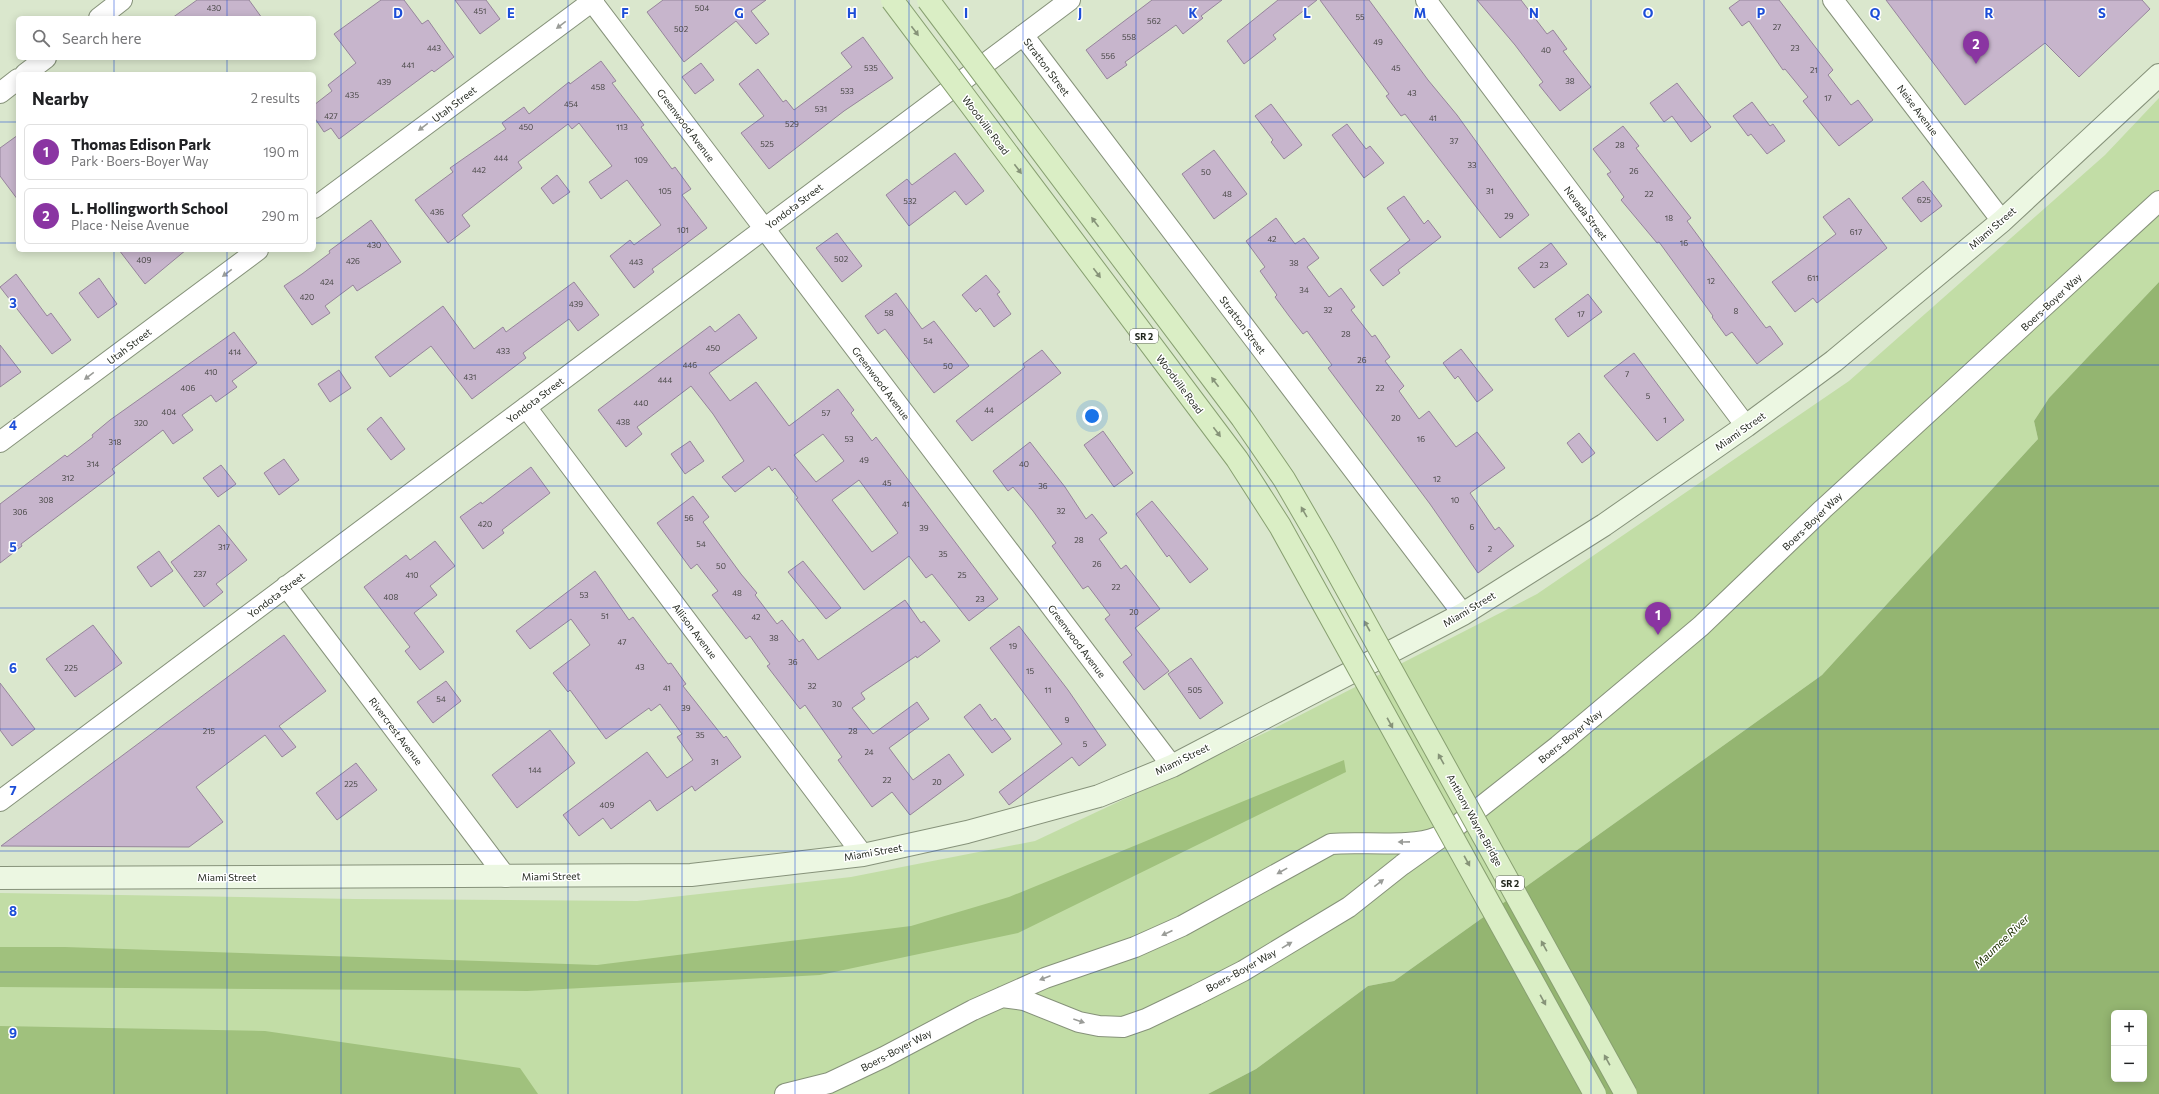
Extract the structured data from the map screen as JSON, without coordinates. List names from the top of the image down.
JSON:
{
  "streets": {
    "main road": ["Woodville Road", "SR 2", "Anthony Wayne Bridge"],
    "street": [
      "Stratton Street",
      "Utah Street",
      "Neise Avenue",
      "Greenwood Avenue",
      "Yondota Street",
      "Nevada Street",
      "Miami Street",
      "Boers-Boyer Way",
      "Allison Avenue",
      "Rivercrest Avenue"
    ]
  },
  "crossings": [
    ["Stratton Street", "Yondota Street"],
    ["Stratton Street", "Miami Street"],
    ["Utah Street", "Greenwood Avenue"],
    ["Neise Avenue", "Miami Street"],
    ["Greenwood Avenue", "Yondota Street"],
    ["Greenwood Avenue", "Miami Street"],
    ["Yondota Street", "Allison Avenue"],
    ["Yondota Street", "Rivercrest Avenue"],
    ["Nevada Street", "Miami Street"],
    ["Miami Street", "Allison Avenue"],
    ["Miami Street", "Rivercrest Avenue"]
  ],
  "one_way": ["Utah Street", "Woodville Road", "Anthony Wayne Bridge"],
  "water": ["Maumee River"],
  "house_numbers": [
    "430",
    "504",
    "451",
    "55",
    "562",
    "27",
    "502",
    "558",
    "49",
    "443",
    "23",
    "40",
    "556",
    "441",
    "535",
    "45",
    "21",
    "38",
    "439",
    "458",
    "533",
    "43",
    "435",
    "17",
    "454",
    "531",
    "427",
    "41",
    "529",
    "450",
    "113",
    "37",
    "525",
    "28",
    "444",
    "109",
    "33",
    "442",
    "26",
    "50",
    "105",
    "31",
    "48",
    "22",
    "625",
    "532",
    "436",
    "29",
    "18",
    "101",
    "617",
    "42",
    "16",
    "430",
    "502",
    "409",
    "426",
    "443",
    "38",
    "23",
    "611",
    "12",
    "424",
    "34",
    "420",
    "439",
    "32",
    "8",
    "58",
    "17",
    "28",
    "54",
    "450",
    "433",
    "414",
    "26",
    "446",
    "50",
    "410",
    "7",
    "431",
    "444",
    "406",
    "22",
    "5",
    "440",
    "44",
    "404",
    "57",
    "20",
    "1",
    "438",
    "320",
    "53",
    "16",
    "318",
    "49",
    "314",
    "40",
    "312",
    "12",
    "45",
    "36",
    "308",
    "10",
    "41",
    "32",
    "306",
    "56",
    "420",
    "6",
    "39",
    "28",
    "54",
    "317",
    "2",
    "35",
    "26",
    "50",
    "237",
    "410",
    "25",
    "22",
    "48",
    "53",
    "408",
    "23",
    "20",
    "51",
    "42",
    "38",
    "47",
    "19",
    "36",
    "43",
    "225",
    "15",
    "32",
    "41",
    "11",
    "505",
    "54",
    "30",
    "39",
    "9",
    "215",
    "28",
    "35",
    "5",
    "24",
    "31",
    "144",
    "22",
    "20",
    "225",
    "409"
  ],
  "page": {
    "search": "Search here",
    "pins": ["2", "1"],
    "heading": ["Nearby", "2 results"],
    "list": [
      {
        "mark": "1",
        "name": "Thomas Edison Park",
        "note": "Park · Boers-Boyer Way",
        "value": "190 m"
      },
      {
        "mark": "2",
        "name": "L. Hollingworth School",
        "note": "Place · Neise Avenue",
        "value": "290 m"
      }
    ],
    "map_buttons": ["+", "−"]
  },
  "grid": {
    "columns": [
      "D",
      "E",
      "F",
      "G",
      "H",
      "I",
      "J",
      "K",
      "L",
      "M",
      "N",
      "O",
      "P",
      "Q",
      "R",
      "S"
    ],
    "rows": [
      "3",
      "4",
      "5",
      "6",
      "7",
      "8",
      "9"
    ]
  }
}
